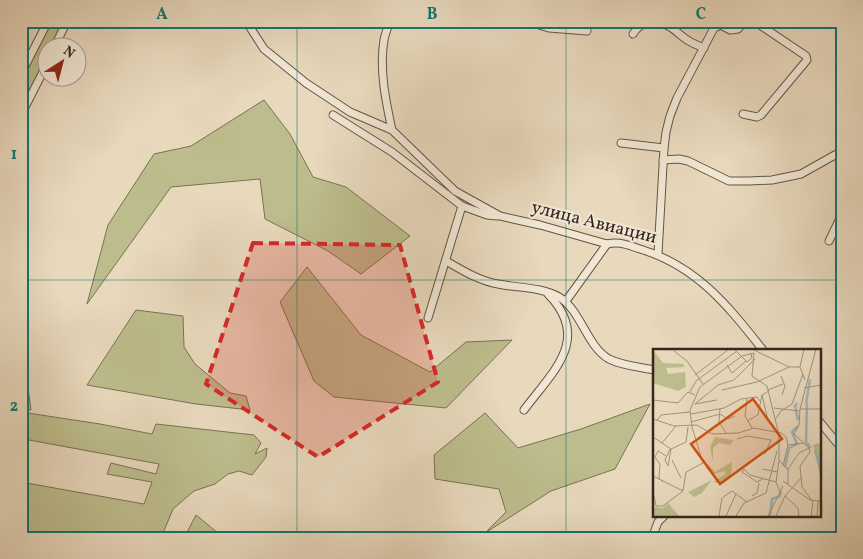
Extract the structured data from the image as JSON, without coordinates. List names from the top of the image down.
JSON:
{
  "streets": {
    "street": ["улица Авиации"]
  },
  "north": "top right",
  "grid": {
    "columns": ["A", "B", "C"],
    "rows": ["1", "2"]
  }
}
